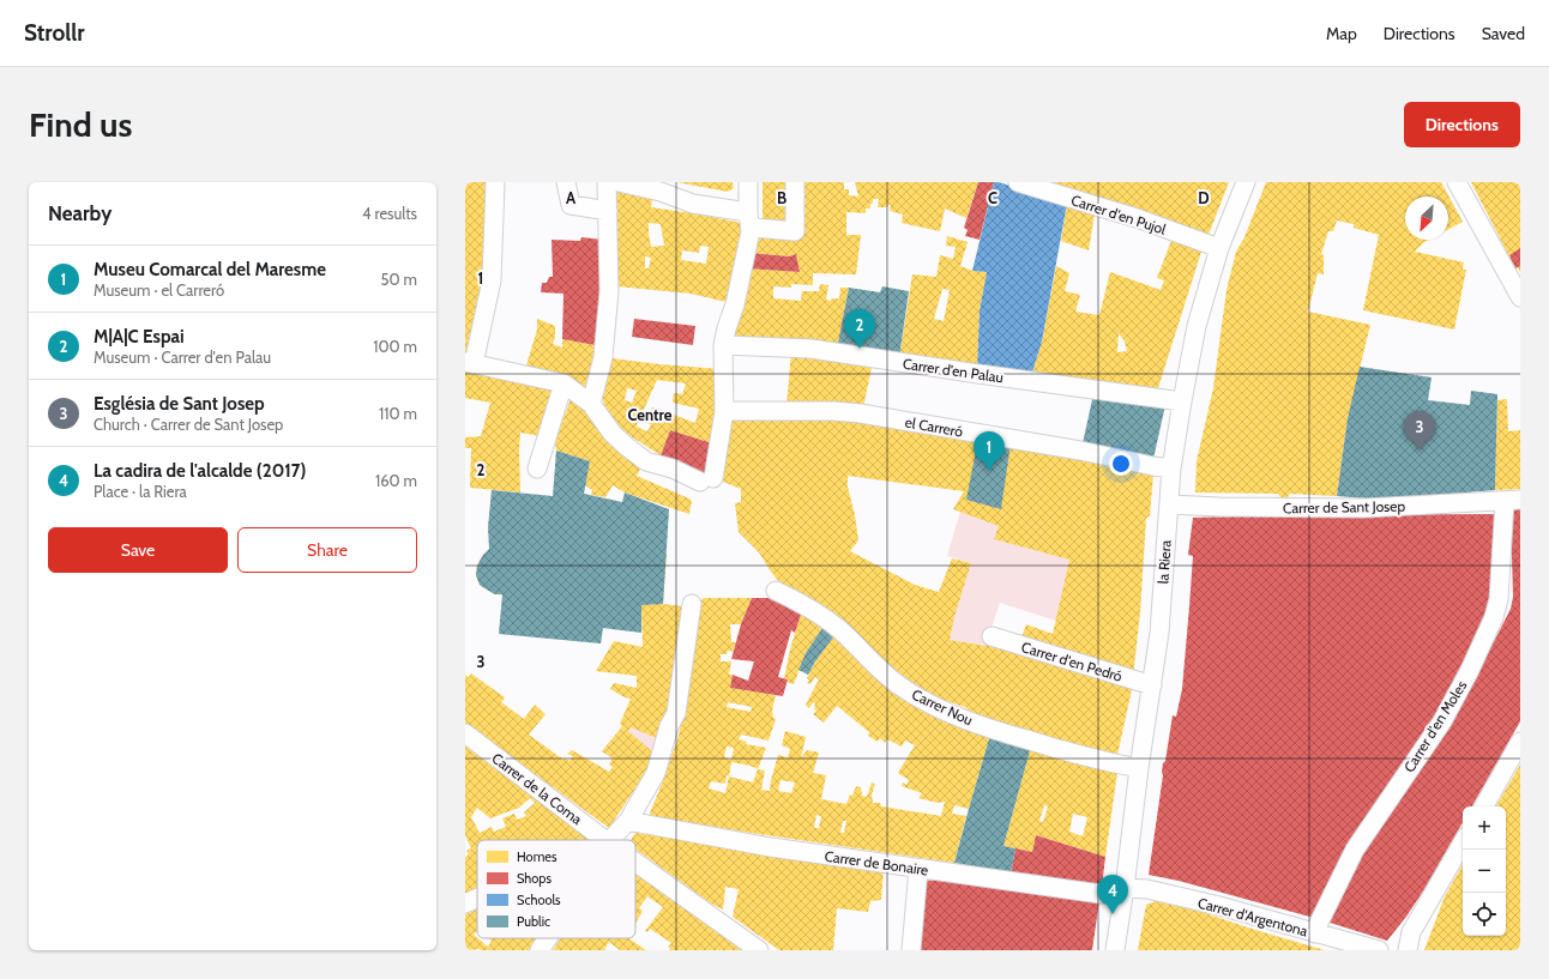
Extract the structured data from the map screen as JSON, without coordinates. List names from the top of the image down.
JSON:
{
  "streets": {
    "street": [
      "Carrer d'en Pujol",
      "Carrer d'en Palau",
      "el Carreró",
      "Carrer de Sant Josep",
      "la Riera",
      "Carrer d'en Pedró",
      "Carrer Nou",
      "Carrer d'en Moles",
      "Carrer de la Coma",
      "Carrer de Bonaire",
      "Carrer d'Argentona"
    ]
  },
  "crossings": [
    ["Carrer d'en Pujol", "la Riera"],
    ["Carrer d'en Palau", "la Riera"],
    ["el Carreró", "la Riera"],
    ["Carrer de Sant Josep", "la Riera"],
    ["Carrer de Sant Josep", "Carrer d'en Moles"],
    ["la Riera", "Carrer d'en Pedró"],
    ["la Riera", "Carrer Nou"],
    ["la Riera", "Carrer de Bonaire"],
    ["la Riera", "Carrer d'Argentona"],
    ["Carrer d'en Moles", "Carrer d'Argentona"],
    ["Carrer de Bonaire", "Carrer d'Argentona"]
  ],
  "districts": ["Centre"],
  "legend": [
    "Homes",
    "Shops",
    "Schools",
    "Public"
  ],
  "north": "bottom left",
  "page": {
    "header": "Strollr",
    "nav": ["Map", "Directions", "Saved"],
    "buttons": [
      "Directions",
      ["Save", "Share"]
    ],
    "title": "Find us",
    "heading": ["Nearby", "4 results"],
    "list": [
      {
        "mark": "1",
        "name": "Museu Comarcal del Maresme",
        "note": "Museum · el Carreró",
        "value": "50 m"
      },
      {
        "mark": "2",
        "name": "M|A|C Espai",
        "note": "Museum · Carrer d'en Palau",
        "value": "100 m"
      },
      {
        "mark": "3",
        "name": "Església de Sant Josep",
        "note": "Church · Carrer de Sant Josep",
        "value": "110 m"
      },
      {
        "mark": "4",
        "name": "La cadira de l'alcalde (2017)",
        "note": "Place · la Riera",
        "value": "160 m"
      }
    ],
    "pins": [
      "2",
      "3",
      "1",
      "4"
    ],
    "map_buttons": ["+", "−"]
  },
  "grid": {
    "columns": [
      "A",
      "B",
      "C",
      "D"
    ],
    "rows": ["1", "2", "3"]
  }
}
